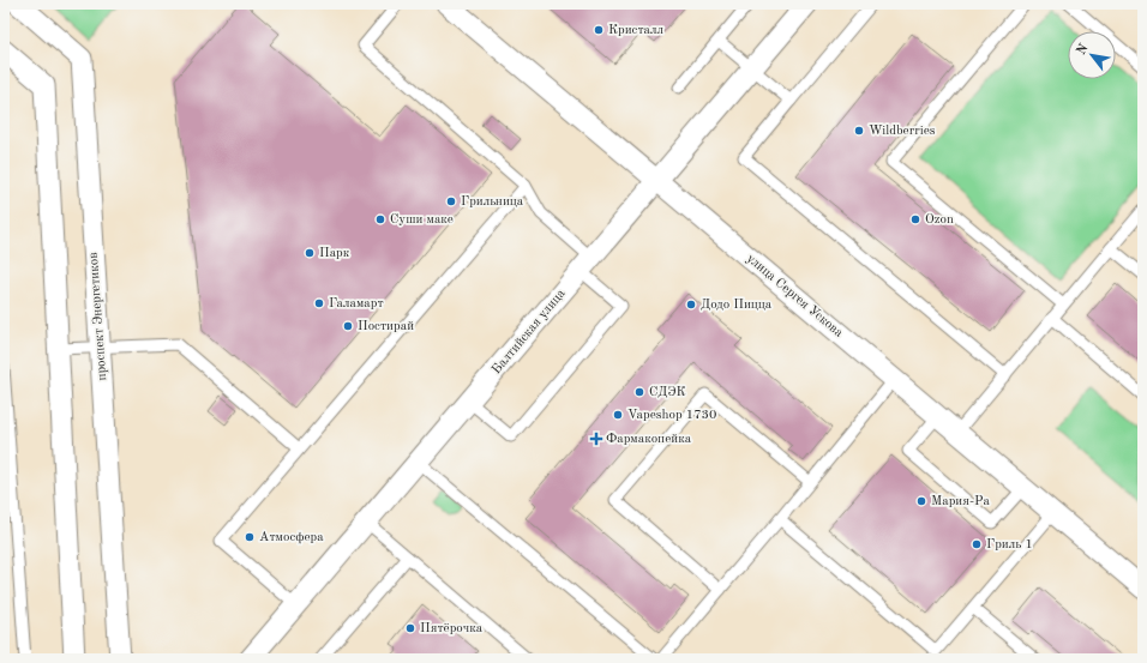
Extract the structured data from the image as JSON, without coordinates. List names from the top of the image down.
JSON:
{
  "streets": {
    "street": ["улица Сергея Ускова", "проспект Энергетиков", "Балтийская улица"]
  },
  "crossings": [
    ["улица Сергея Ускова", "Балтийская улица"]
  ],
  "places": {
    "other": [
      "Кристалл",
      "Wildberries",
      "Грильница",
      "Суши маке",
      "Ozon",
      "Парк",
      "Галамарт",
      "Додо Пицца",
      "Постирай",
      "СДЭК",
      "Vapeshop 1730",
      "Мария-Ра",
      "Атмосфера",
      "Гриль 1",
      "Пятёрочка"
    ],
    "health": ["Фармакопейка"]
  },
  "north": "top left"
}
